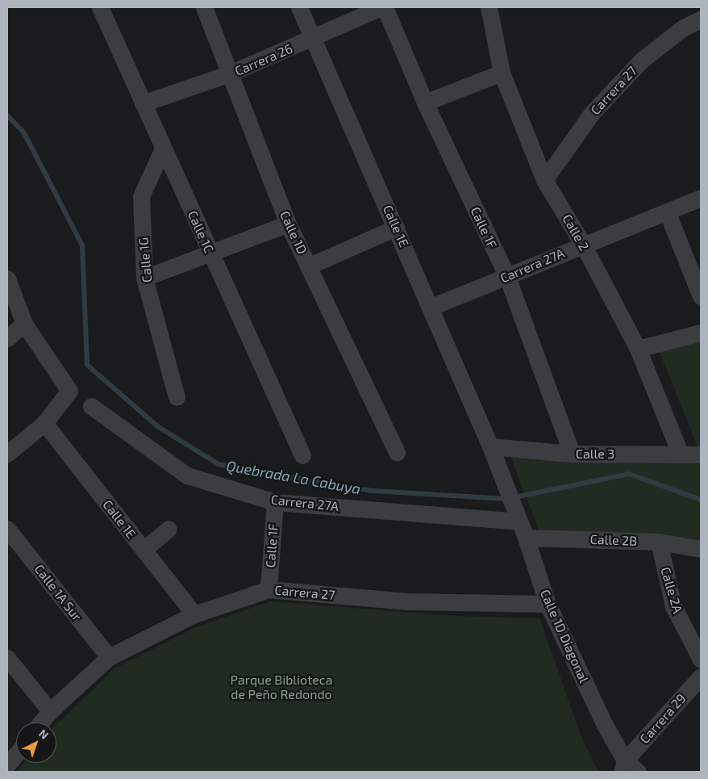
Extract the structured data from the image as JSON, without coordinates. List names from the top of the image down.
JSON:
{
  "streets": {
    "street": [
      "Carrera 26",
      "Carrera 27",
      "Calle 1E",
      "Calle 1F",
      "Calle 1C",
      "Calle 1D",
      "Calle 2",
      "Calle 1G",
      "Carrera 27A",
      "Calle 3",
      "Calle 2B",
      "Calle 2A",
      "Calle 1A Sur",
      "Calle 1D Diagonal",
      "Carrera 29"
    ]
  },
  "crossings": [
    ["Carrera 26", "Calle 1E"],
    ["Carrera 26", "Calle 1C"],
    ["Carrera 26", "Calle 1D"],
    ["Carrera 27", "Calle 1E"],
    ["Carrera 27", "Calle 1F"],
    ["Carrera 27", "Calle 2"],
    ["Carrera 27", "Calle 1A Sur"],
    ["Carrera 27", "Calle 1D Diagonal"],
    ["Calle 1E", "Carrera 27A"],
    ["Calle 1E", "Calle 3"],
    ["Calle 1E", "Calle 1D Diagonal"],
    ["Calle 1F", "Carrera 27A"],
    ["Calle 1F", "Calle 3"],
    ["Calle 1C", "Calle 1G"],
    ["Calle 2", "Carrera 27A"],
    ["Calle 2", "Calle 3"],
    ["Carrera 27A", "Calle 1D Diagonal"],
    ["Calle 3", "Calle 1D Diagonal"],
    ["Calle 2B", "Calle 2A"],
    ["Calle 2B", "Calle 1D Diagonal"],
    ["Calle 1D Diagonal", "Carrera 29"]
  ],
  "water": ["Quebrada La Cabuya"],
  "parks": ["Parque Biblioteca de Peño Redondo"],
  "north": "top right"
}
